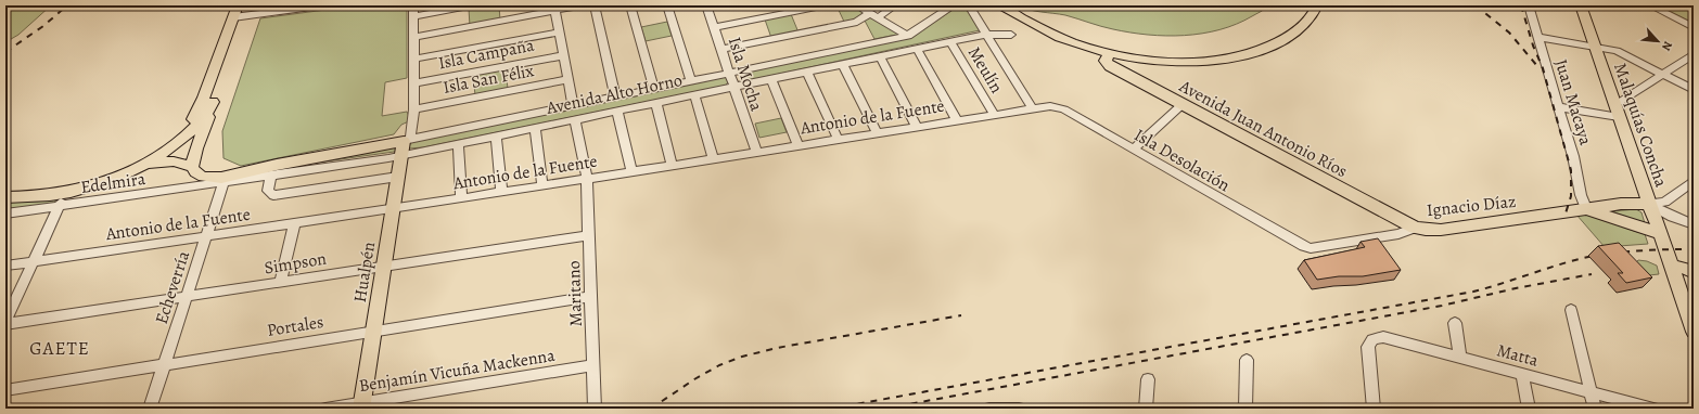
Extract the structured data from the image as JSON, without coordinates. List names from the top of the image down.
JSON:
{
  "streets": {
    "main road": [
      "Avenida Alto Horno",
      "Malaquías Concha",
      "Avenida Juan Antonio Ríos",
      "Ignacio Díaz",
      "Hualpén"
    ],
    "street": [
      "Isla Campaña",
      "Meulín",
      "Isla Mocha",
      "Isla San Félix",
      "Juan Macaya",
      "Antonio de la Fuente",
      "Isla Desolación",
      "Edelmira",
      "Simpson",
      "Echeverría",
      "Maritano",
      "Portales",
      "Matta",
      "Benjamín Vicuña Mackenna"
    ]
  },
  "crossings": [
    ["Meulín", "Avenida Alto Horno"],
    ["Meulín", "Antonio de la Fuente"],
    ["Isla Mocha", "Avenida Alto Horno"],
    ["Isla Mocha", "Antonio de la Fuente"],
    ["Avenida Alto Horno", "Edelmira"],
    ["Avenida Alto Horno", "Hualpén"],
    ["Avenida Alto Horno", "Echeverría"],
    ["Avenida Alto Horno", "Maritano"],
    ["Juan Macaya", "Ignacio Díaz"],
    ["Antonio de la Fuente", "Isla Desolación"],
    ["Antonio de la Fuente", "Hualpén"],
    ["Antonio de la Fuente", "Echeverría"],
    ["Antonio de la Fuente", "Maritano"],
    ["Malaquías Concha", "Ignacio Díaz"],
    ["Avenida Juan Antonio Ríos", "Ignacio Díaz"],
    ["Isla Desolación", "Ignacio Díaz"],
    ["Edelmira", "Echeverría"],
    ["Simpson", "Hualpén"],
    ["Simpson", "Echeverría"],
    ["Simpson", "Maritano"],
    ["Hualpén", "Portales"],
    ["Hualpén", "Benjamín Vicuña Mackenna"],
    ["Echeverría", "Portales"],
    ["Maritano", "Portales"],
    ["Maritano", "Benjamín Vicuña Mackenna"]
  ],
  "districts": ["GAETE"],
  "north": "bottom right"
}
